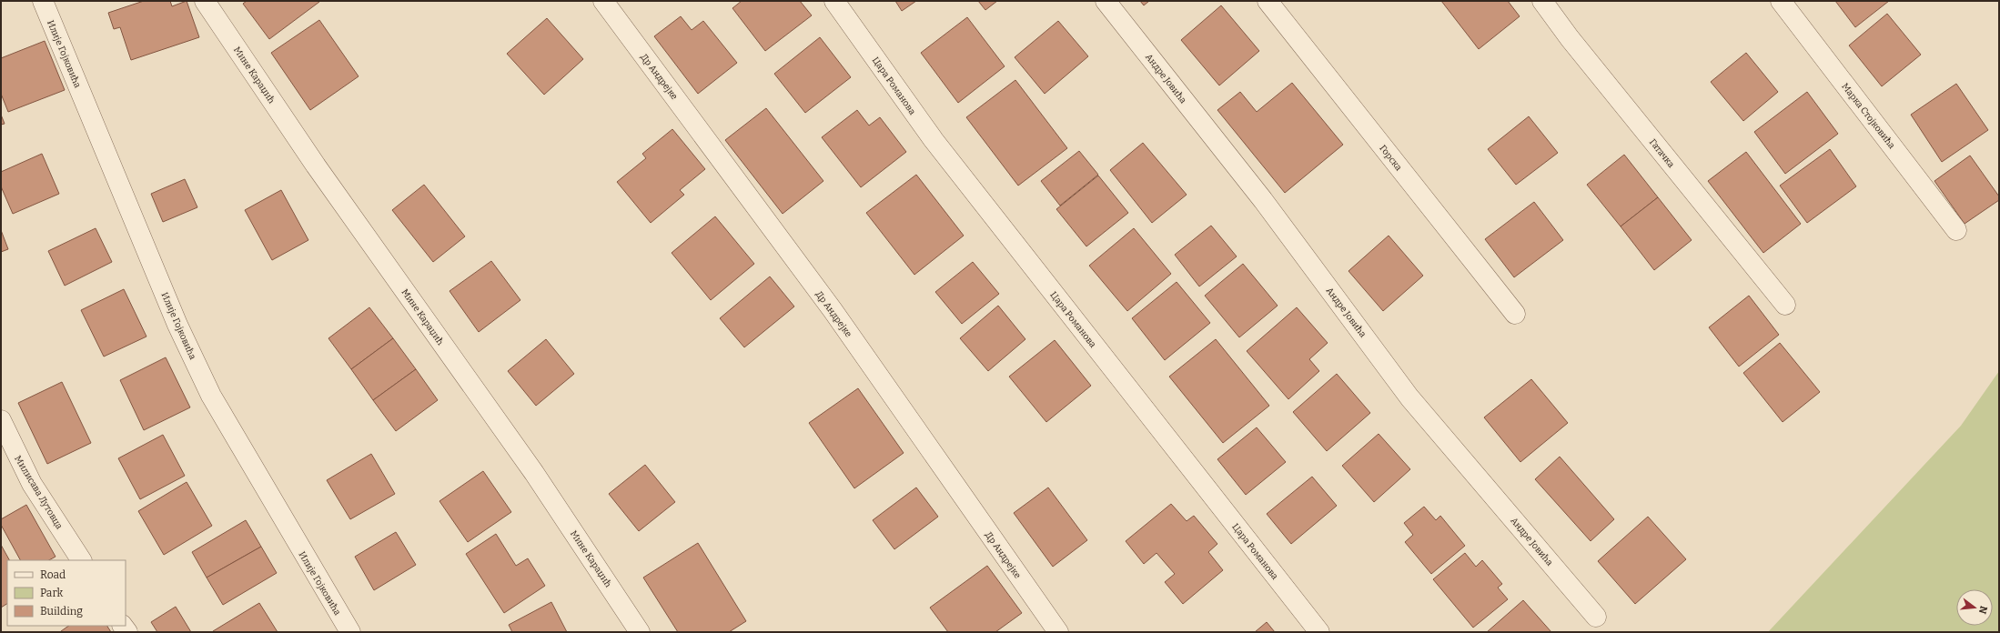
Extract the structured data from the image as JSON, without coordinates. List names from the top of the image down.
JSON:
{
  "streets": {
    "street": [
      "Илије Гојковића",
      "Мине Караџић",
      "Др Андрејке",
      "Андре Јовића",
      "Цара Романова",
      "Марка Стојковића",
      "Гатачка",
      "Горска",
      "Милисава Лутовца"
    ]
  },
  "legend": ["Road", "Park", "Building"],
  "north": "right"
}
